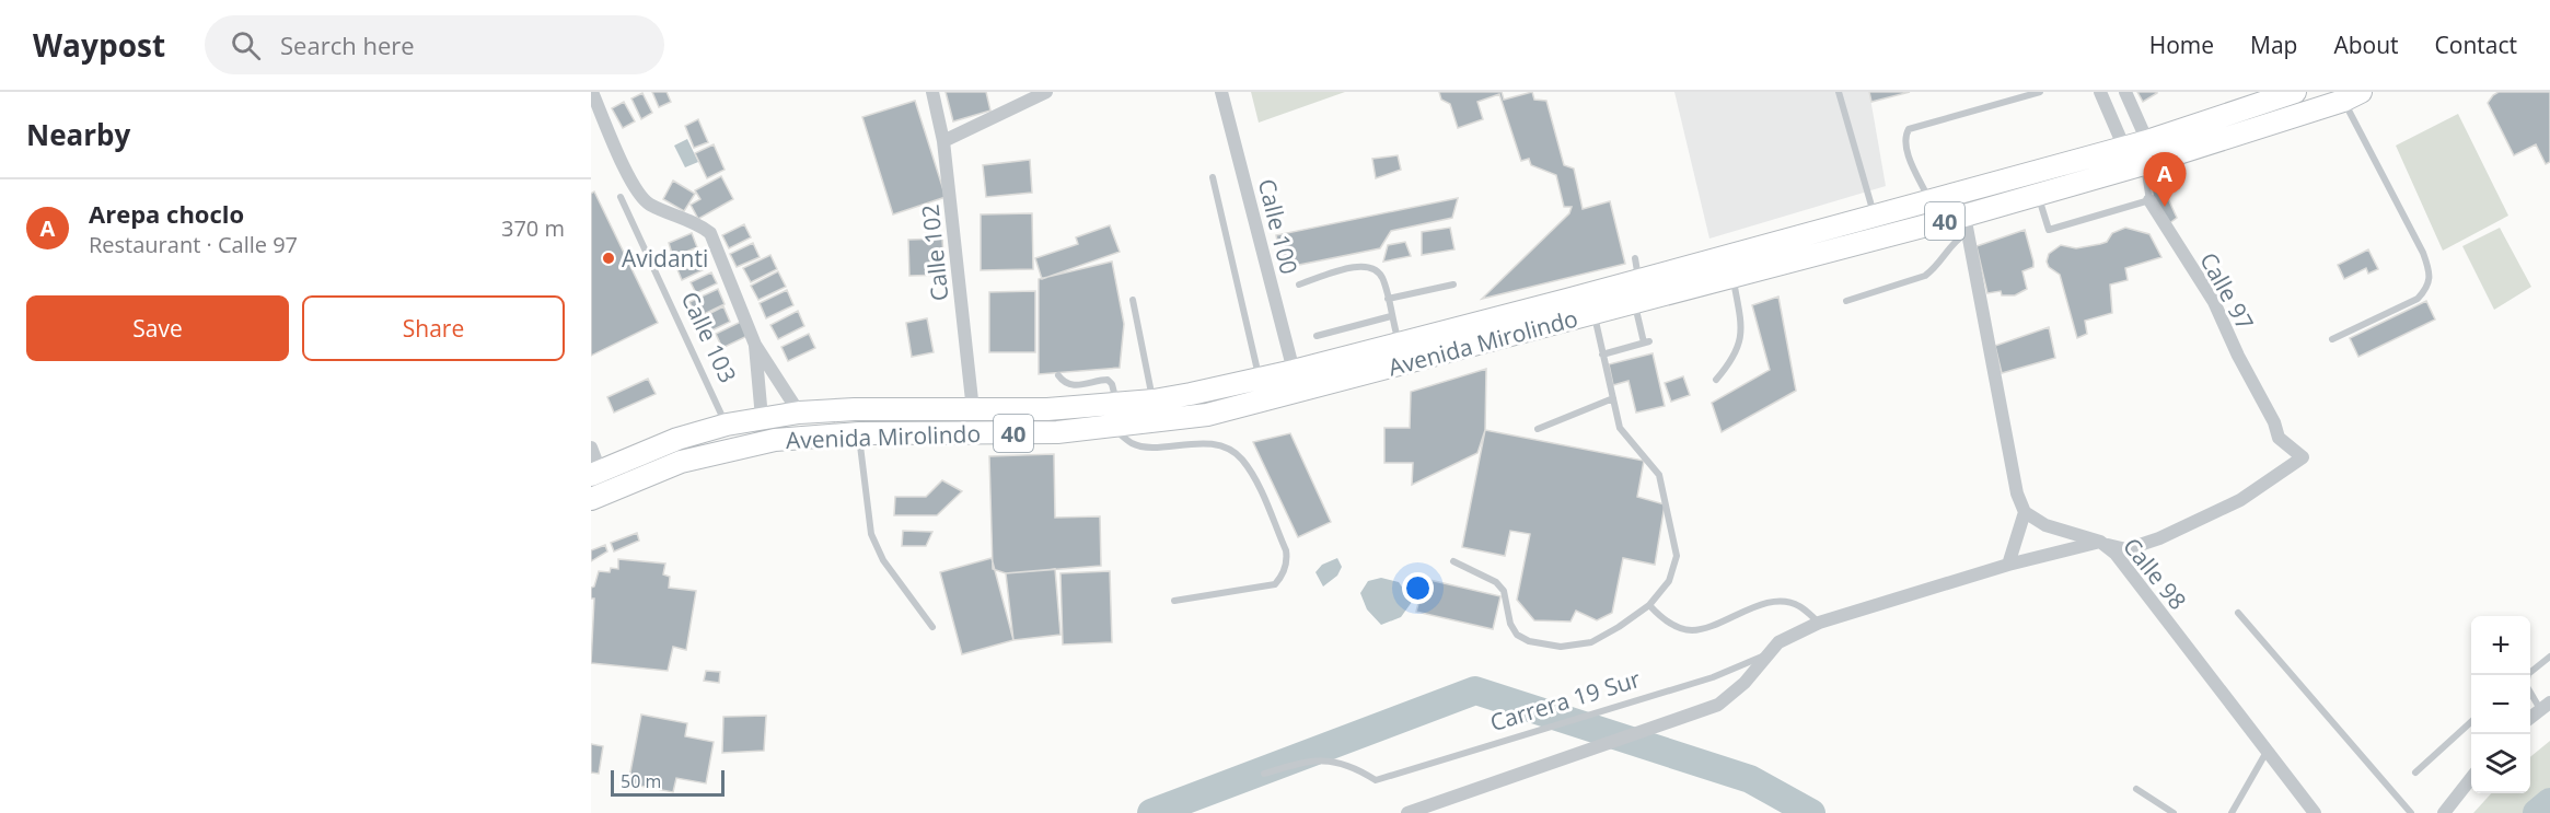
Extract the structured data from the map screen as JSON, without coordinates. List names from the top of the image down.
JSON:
{
  "streets": {
    "main road": ["40", "Avenida Mirolindo"],
    "street": [
      "Calle 100",
      "Calle 102",
      "Calle 97",
      "Calle 103",
      "Calle 98",
      "Carrera 19 Sur"
    ]
  },
  "crossings": [
    ["Calle 100", "Avenida Mirolindo"],
    ["Calle 102", "Avenida Mirolindo"],
    ["Calle 97", "Avenida Mirolindo"],
    ["Calle 97", "Calle 98"],
    ["Calle 97", "Carrera 19 Sur"],
    ["Calle 103", "Avenida Mirolindo"],
    ["Calle 98", "Carrera 19 Sur"]
  ],
  "places": ["Avidanti"],
  "scale_bar": "50 m",
  "page": {
    "header": "Waypost",
    "search": "Search here",
    "nav": [
      "Home",
      "Map",
      "About",
      "Contact"
    ],
    "heading": "Nearby",
    "pins": "A",
    "list": [
      {
        "mark": "A",
        "name": "Arepa choclo",
        "note": "Restaurant · Calle 97",
        "value": "370 m"
      }
    ],
    "buttons": ["Save", "Share"],
    "map_buttons": ["+", "−"],
    "scale": "50 m"
  }
}
